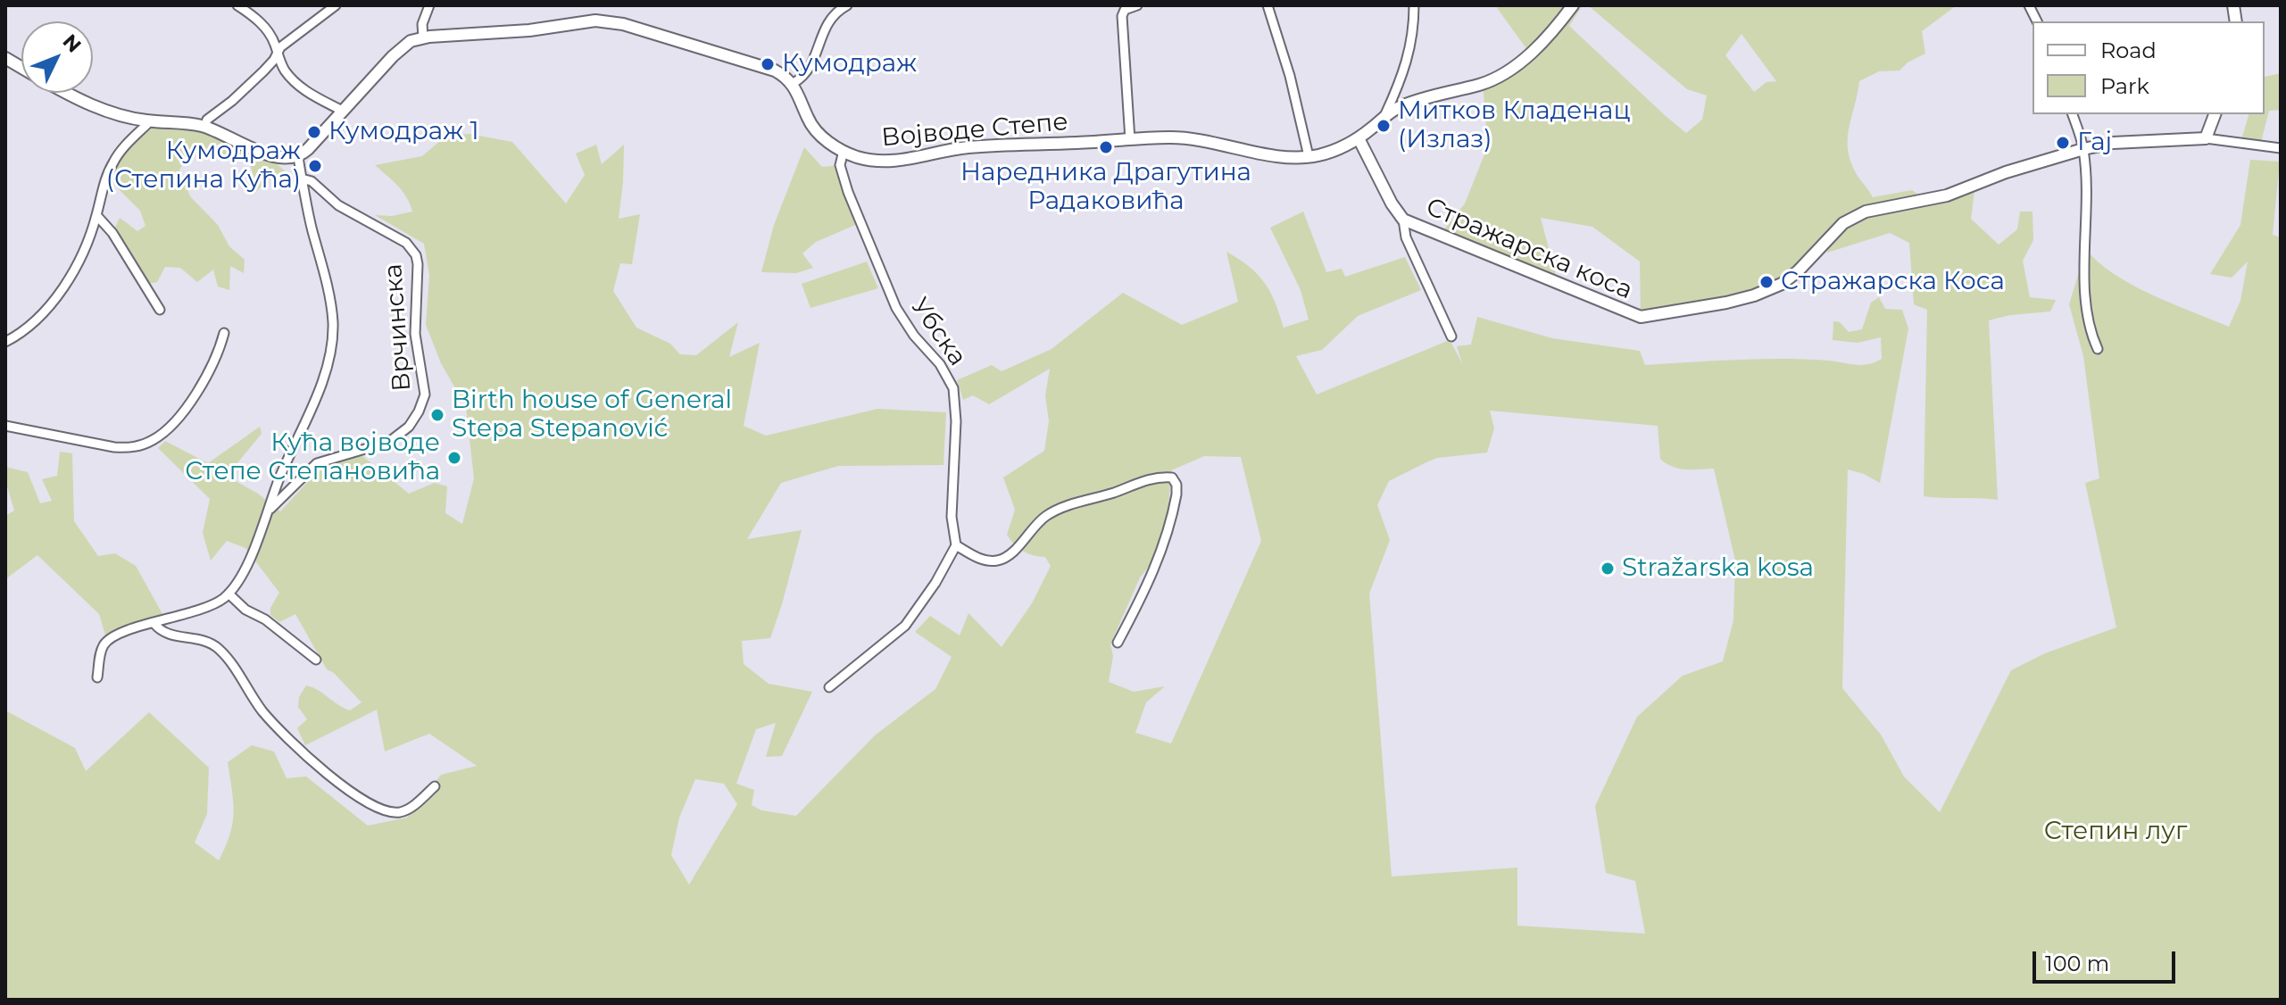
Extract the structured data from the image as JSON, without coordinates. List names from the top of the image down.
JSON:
{
  "streets": {
    "street": [
      "Војводе Степе",
      "Стражарска коса",
      "Врчинска",
      "Убска"
    ]
  },
  "crossings": [
    ["Војводе Степе", "Убска"]
  ],
  "parks": ["Степин луг"],
  "places": [
    "Кумодраж",
    "Митков Кладенац (Излаз)",
    "Кумодраж 1",
    "Гај",
    "Наредника Драгутина Радаковића",
    "Кумодраж (Степина Кућа)",
    "Стражарска Коса",
    "Birth house of General Stepa Stepanović",
    "Кућа војводе Степе Степановића",
    "Stražarska kosa"
  ],
  "legend": ["Road", "Park"],
  "scale_bar": "100 m",
  "north": "top right"
}
